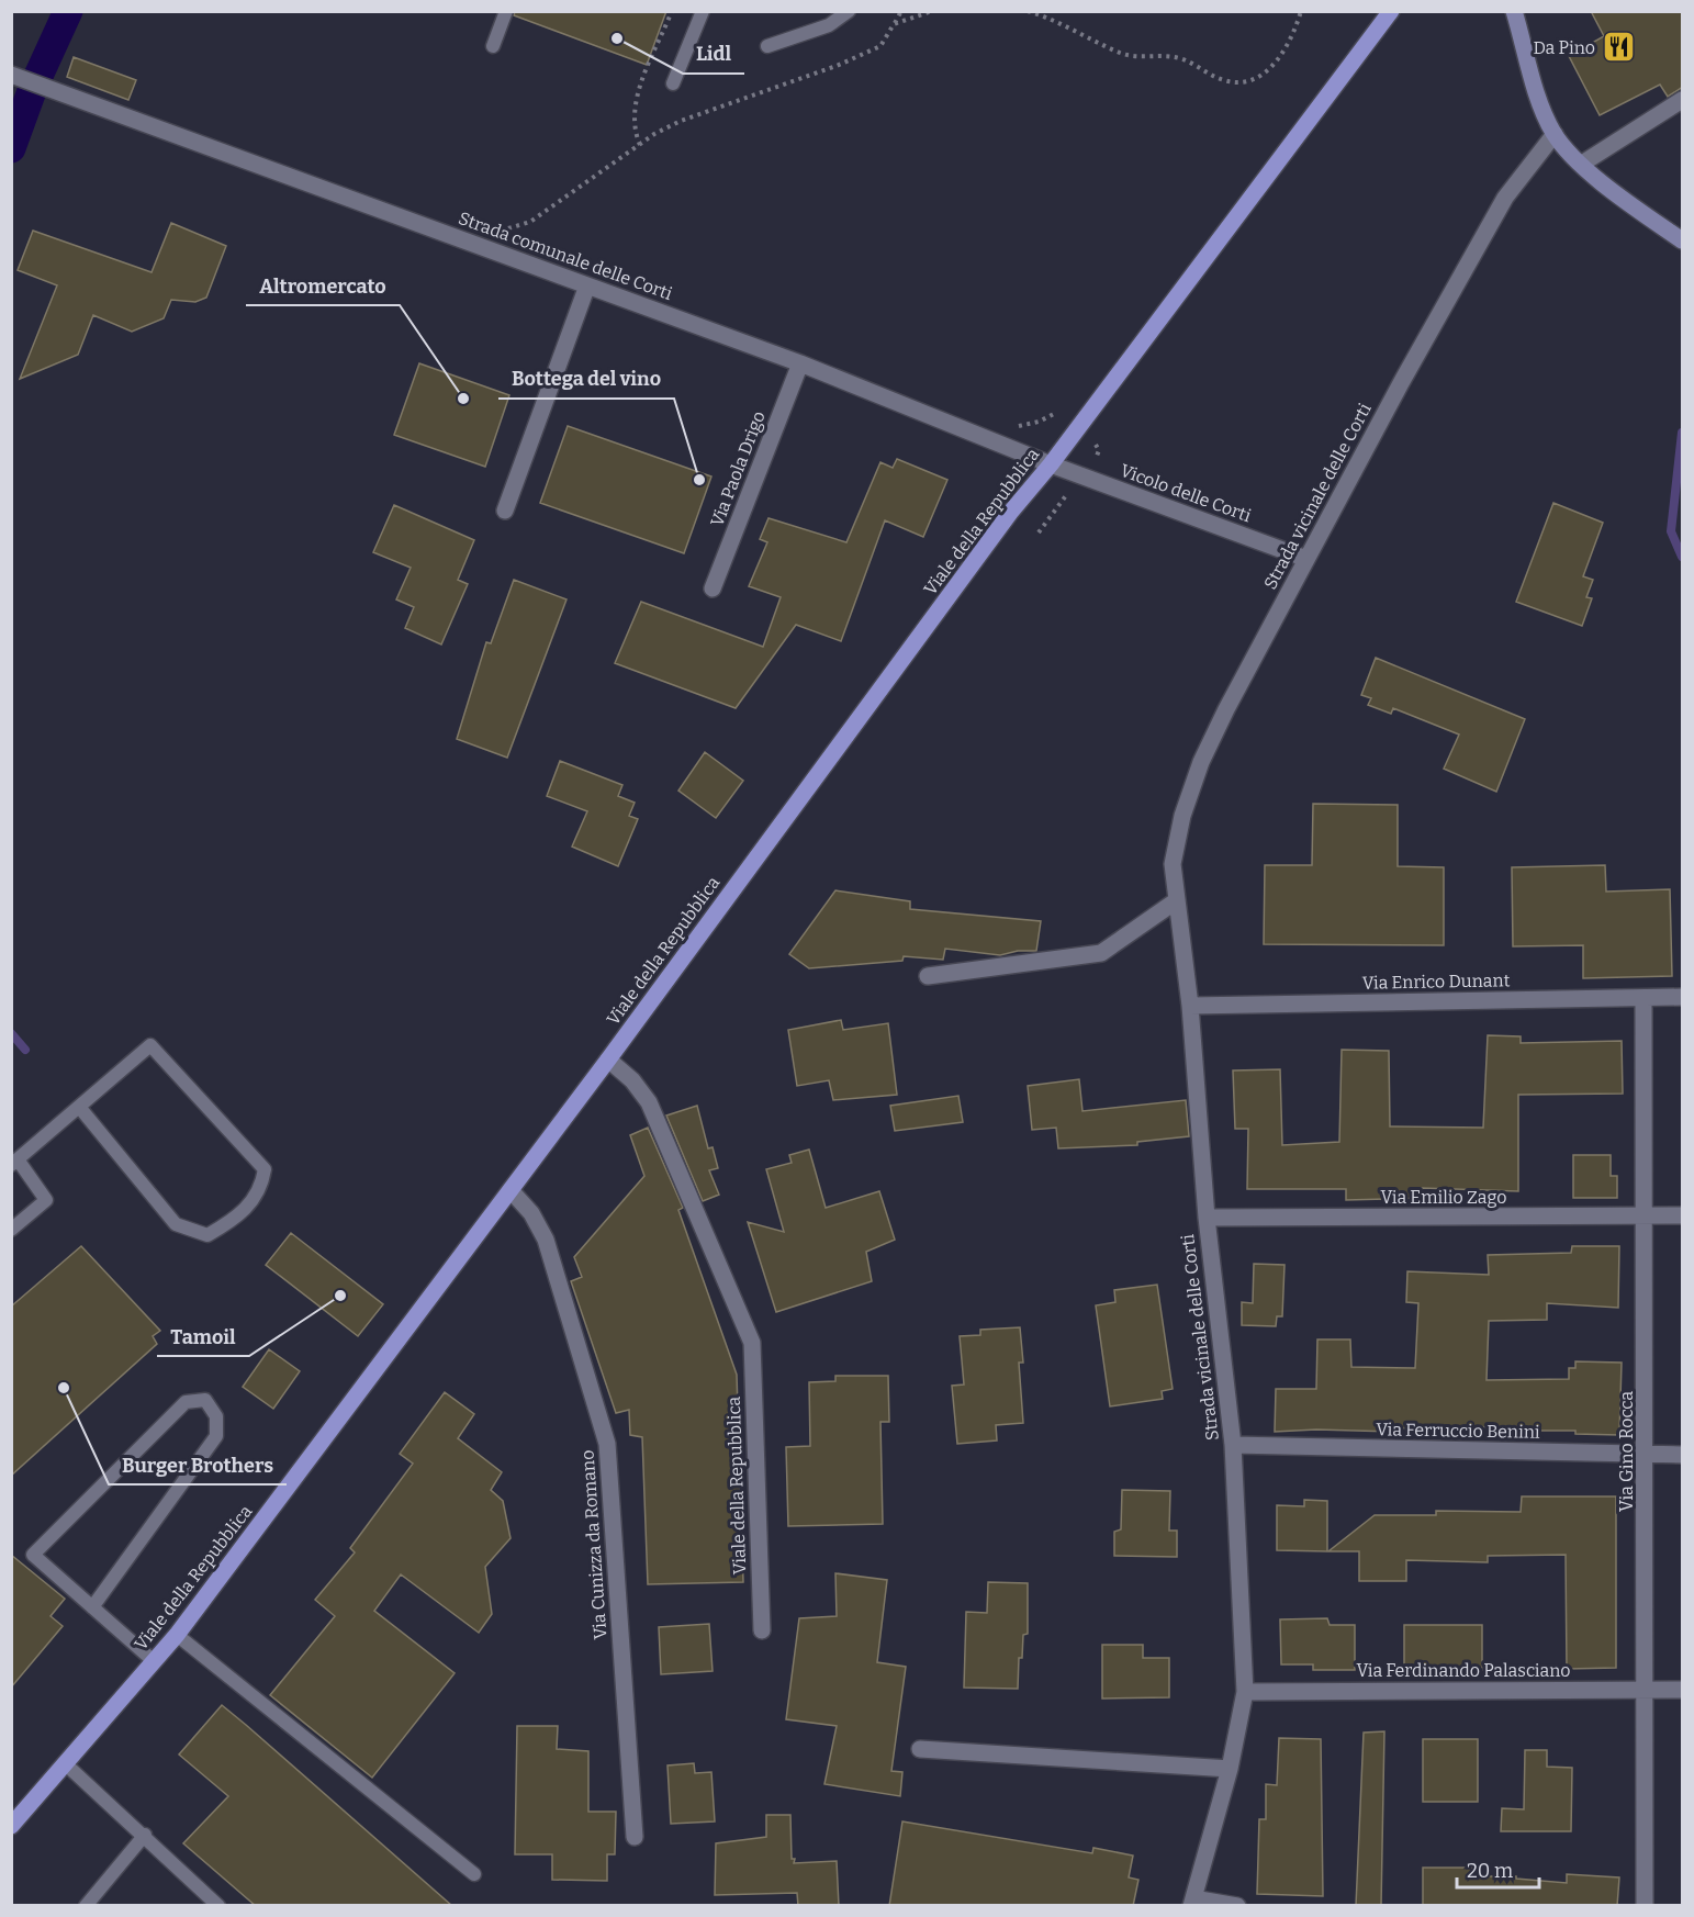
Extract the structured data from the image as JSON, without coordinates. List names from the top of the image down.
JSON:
{
  "streets": {
    "main road": ["Viale della Repubblica"],
    "street": [
      "Strada comunale delle Corti",
      "Via Paola Drigo",
      "Vicolo delle Corti",
      "Strada vicinale delle Corti",
      "Via Enrico Dunant",
      "Via Emilio Zago",
      "Via Ferruccio Benini",
      "Via Gino Rocca",
      "Via Cunizza da Romano",
      "Via Ferdinando Palasciano"
    ]
  },
  "crossings": [
    ["Strada comunale delle Corti", "Via Paola Drigo"],
    ["Strada comunale delle Corti", "Vicolo delle Corti"],
    ["Strada comunale delle Corti", "Viale della Repubblica"],
    ["Vicolo delle Corti", "Strada vicinale delle Corti"],
    ["Vicolo delle Corti", "Viale della Repubblica"],
    ["Strada vicinale delle Corti", "Via Enrico Dunant"],
    ["Strada vicinale delle Corti", "Via Emilio Zago"],
    ["Strada vicinale delle Corti", "Via Ferruccio Benini"],
    ["Strada vicinale delle Corti", "Via Ferdinando Palasciano"],
    ["Viale della Repubblica", "Via Cunizza da Romano"],
    ["Via Enrico Dunant", "Via Gino Rocca"],
    ["Via Emilio Zago", "Via Gino Rocca"],
    ["Via Ferruccio Benini", "Via Gino Rocca"],
    ["Via Gino Rocca", "Via Ferdinando Palasciano"]
  ],
  "places": {
    "other": [
      "Lidl",
      "Altromercato",
      "Bottega del vino",
      "Tamoil",
      "Burger Brothers"
    ],
    "restaurant": ["Da Pino"]
  },
  "scale_bar": "20 m"
}
